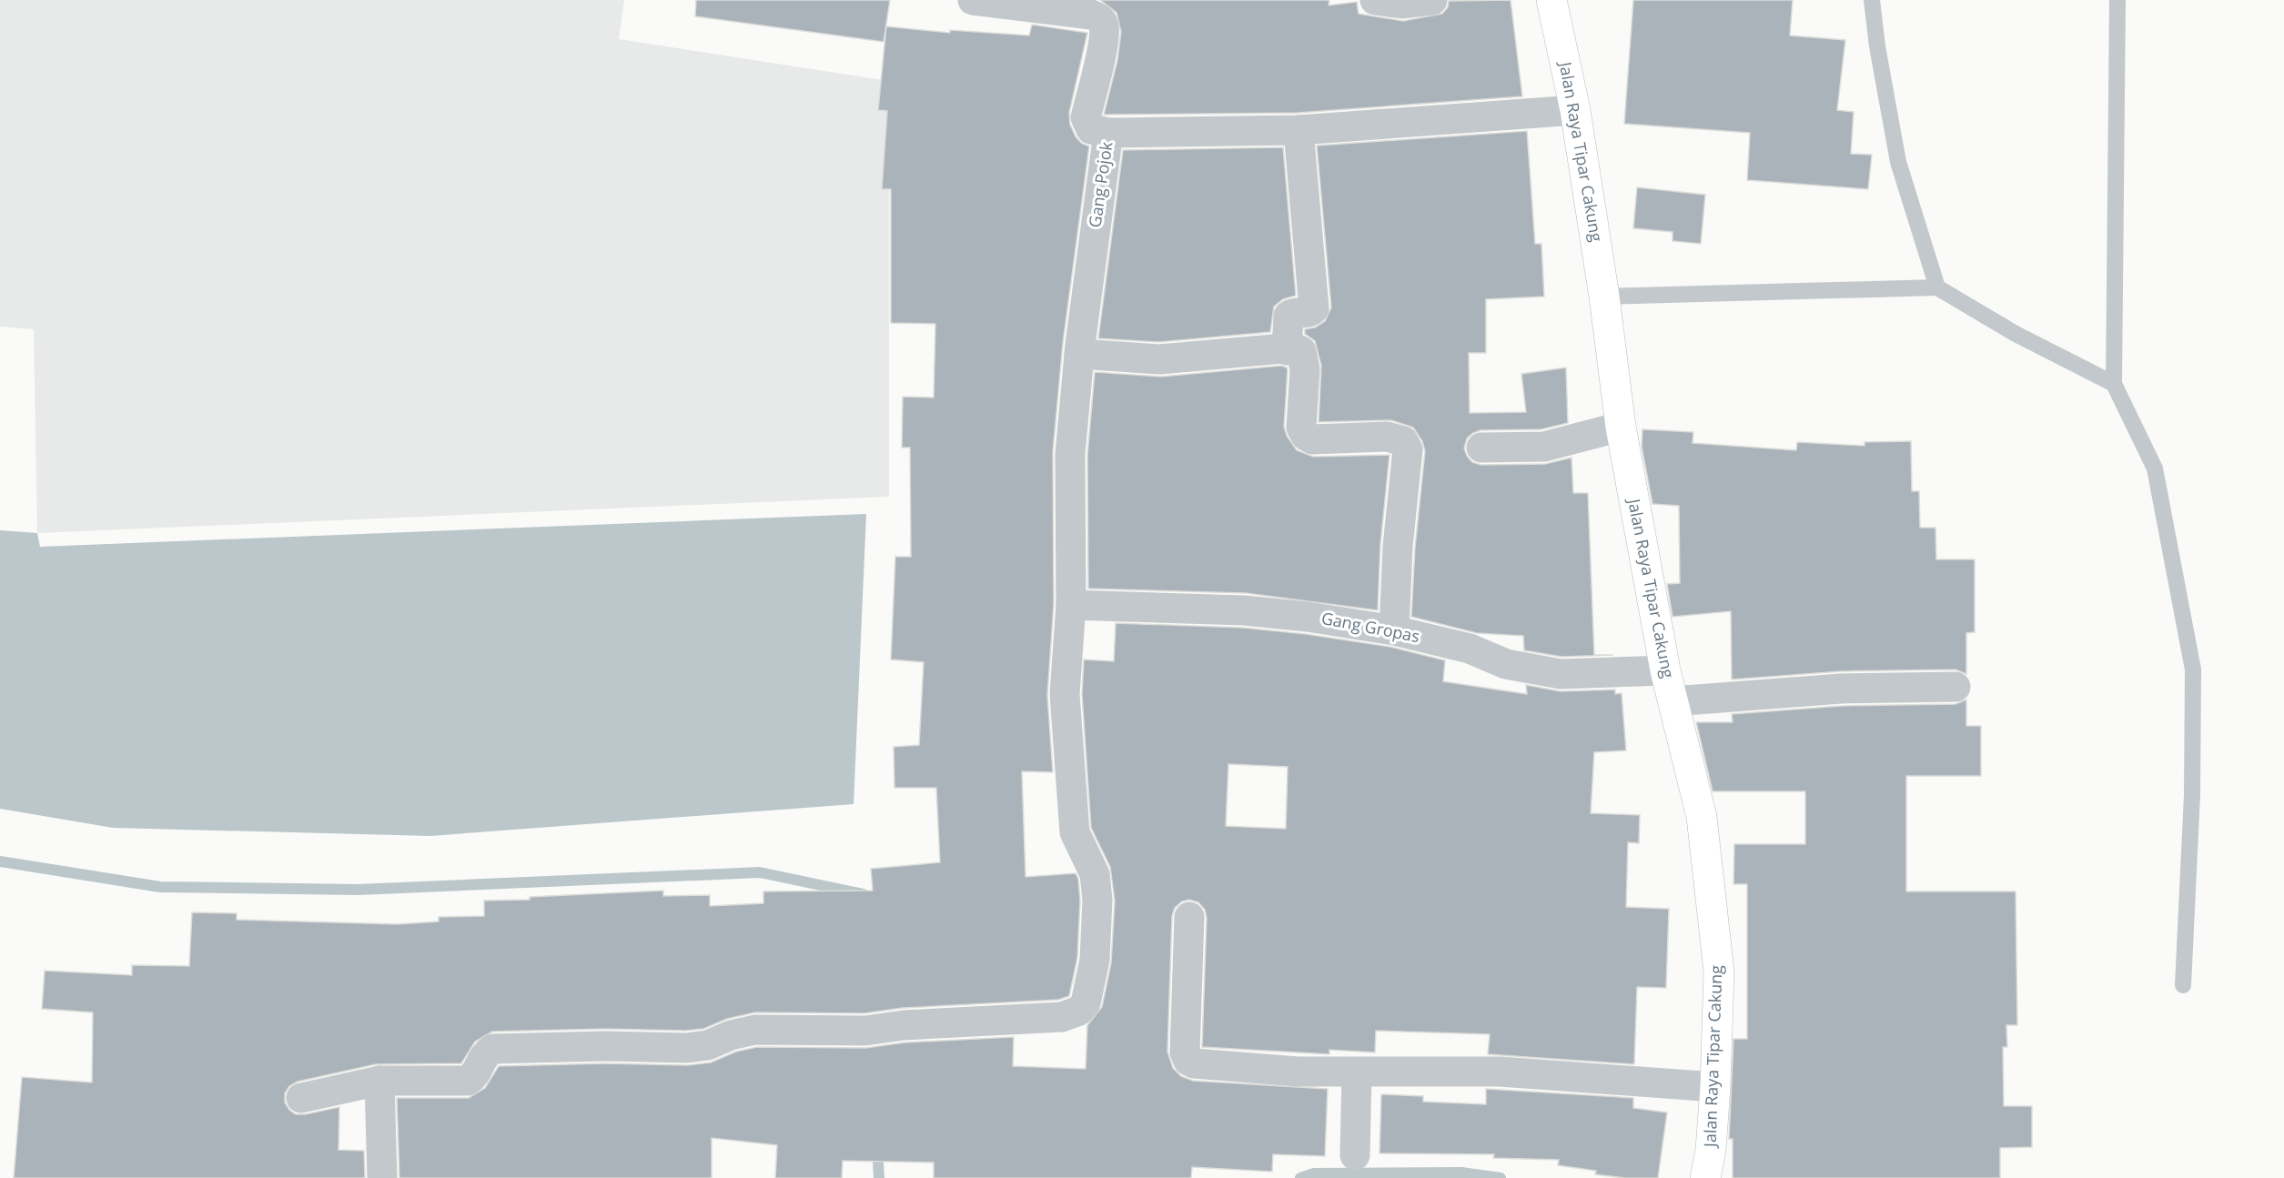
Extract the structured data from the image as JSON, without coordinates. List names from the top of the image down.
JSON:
{
  "streets": {
    "street": ["Jalan Raya Tipar Cakung", "Gang Pojok", "Gang Gropas"]
  },
  "crossings": [
    ["Jalan Raya Tipar Cakung", "Gang Pojok"],
    ["Jalan Raya Tipar Cakung", "Gang Gropas"],
    ["Gang Pojok", "Gang Gropas"]
  ]
}
